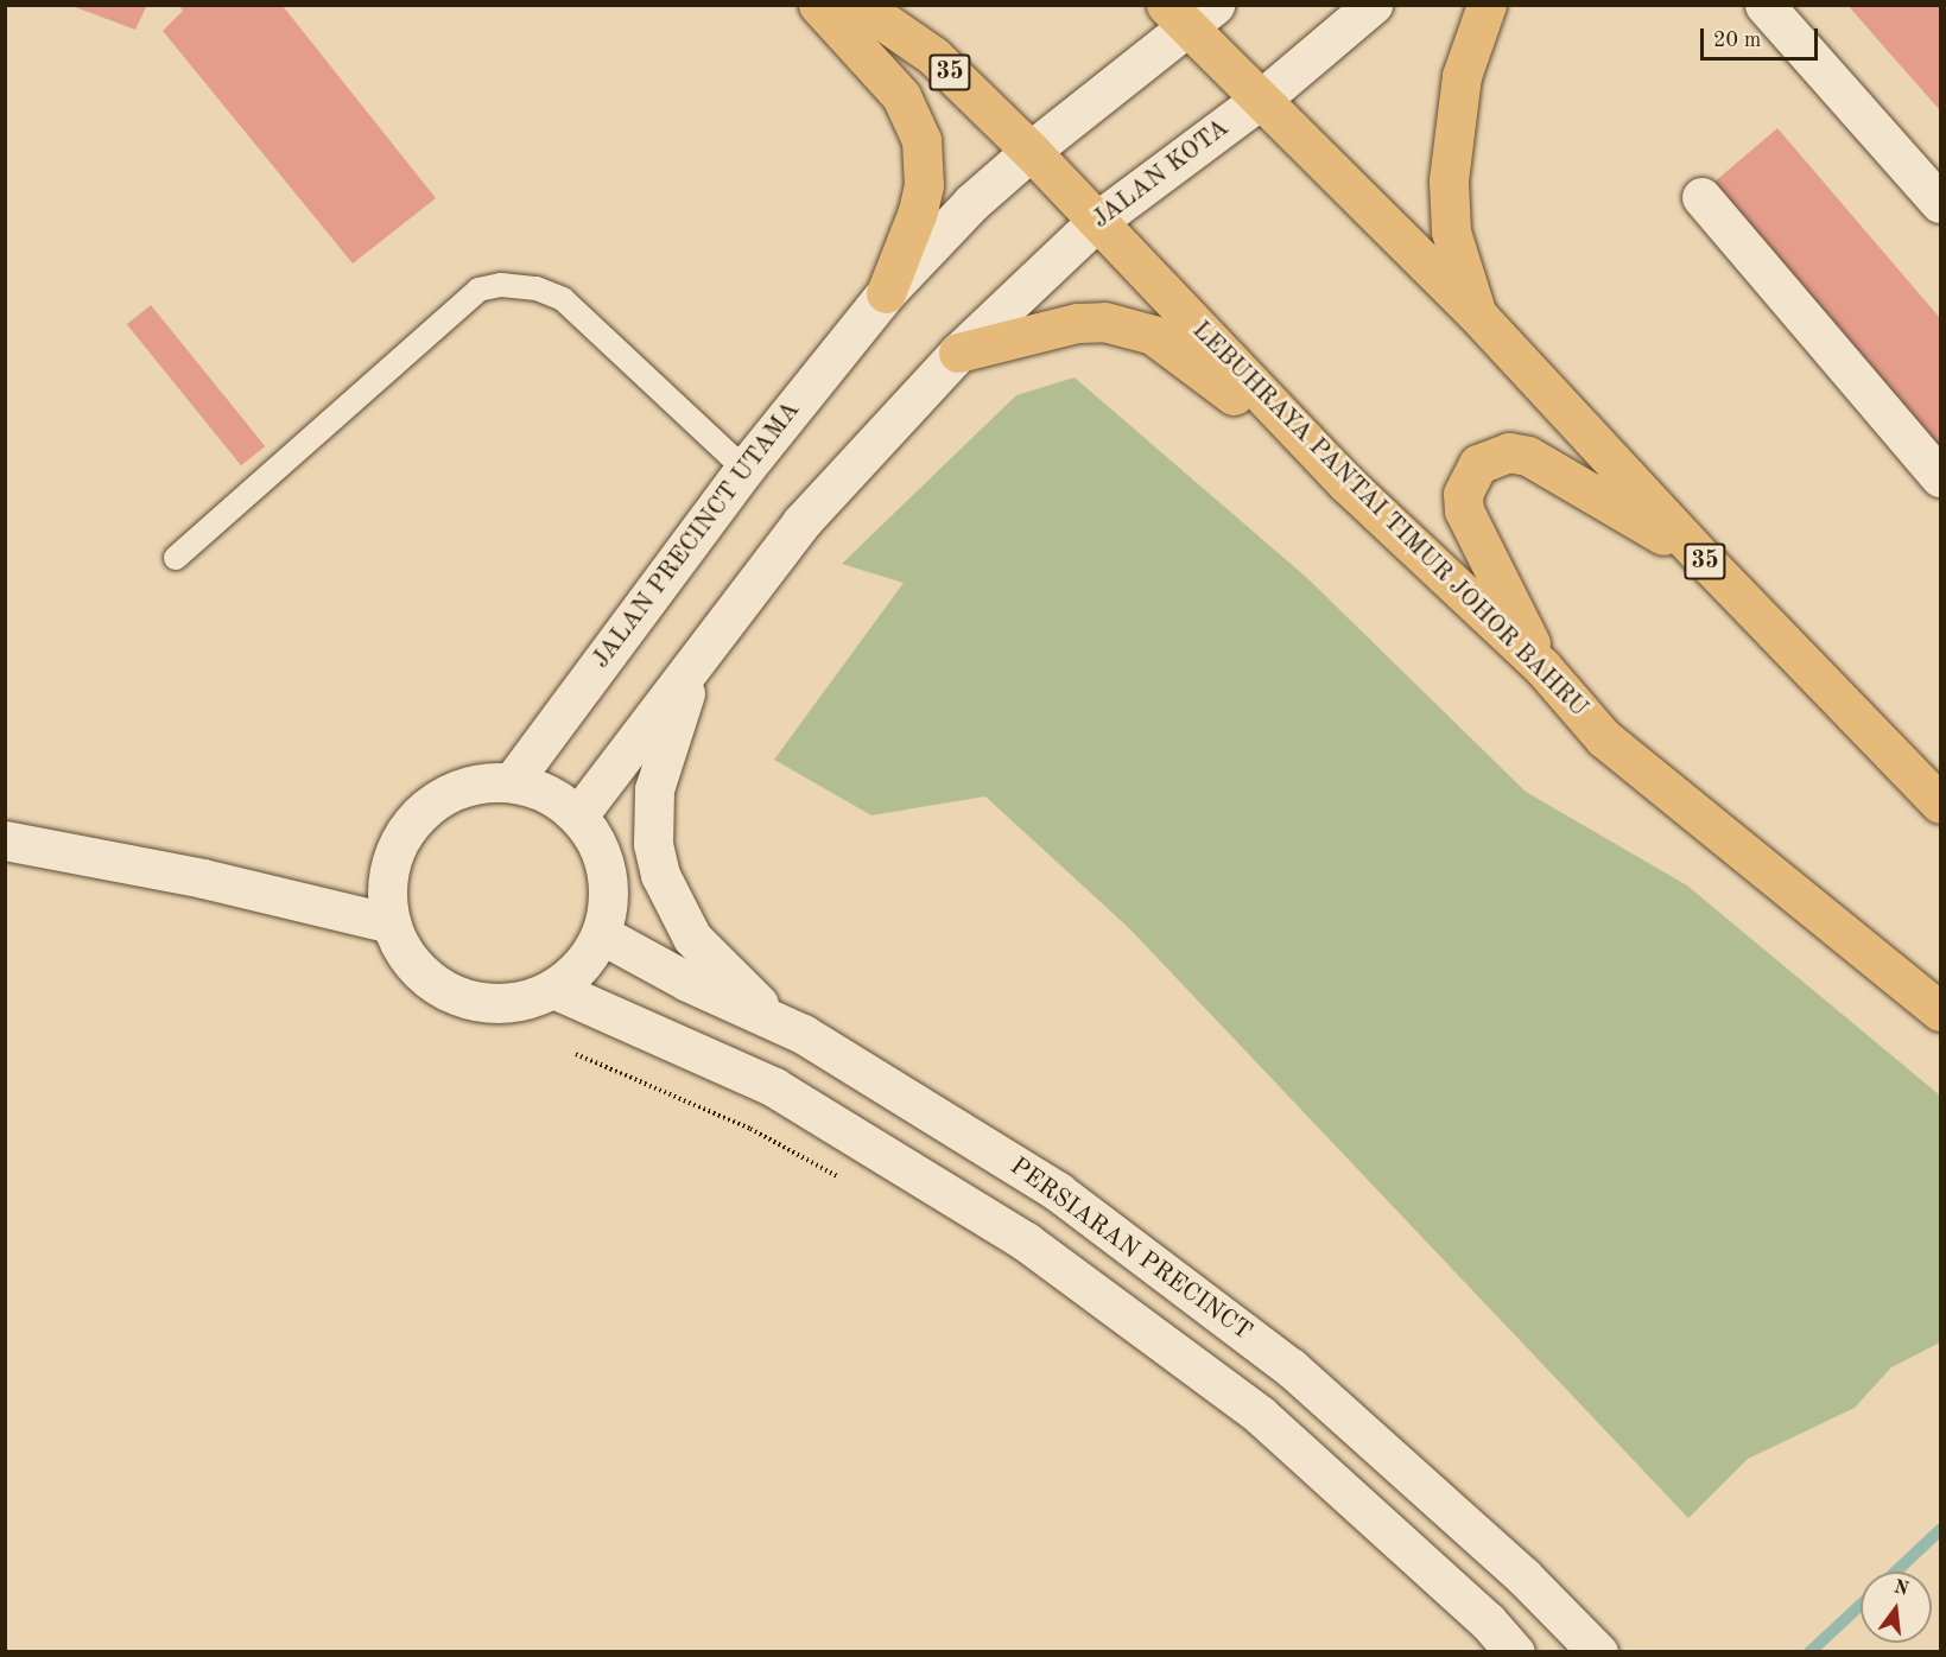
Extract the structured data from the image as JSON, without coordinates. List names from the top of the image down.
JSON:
{
  "streets": {
    "highway": ["35", "LEBUHRAYA PANTAI TIMUR JOHOR BAHRU"],
    "street": ["JALAN KOTA", "JALAN PRECINCT UTAMA", "PERSIARAN PRECINCT"]
  },
  "crossings": [
    ["35", "JALAN KOTA"],
    ["JALAN KOTA", "LEBUHRAYA PANTAI TIMUR JOHOR BAHRU"],
    ["JALAN PRECINCT UTAMA", "PERSIARAN PRECINCT"]
  ],
  "scale_bar": "20 m",
  "north": "top"
}
